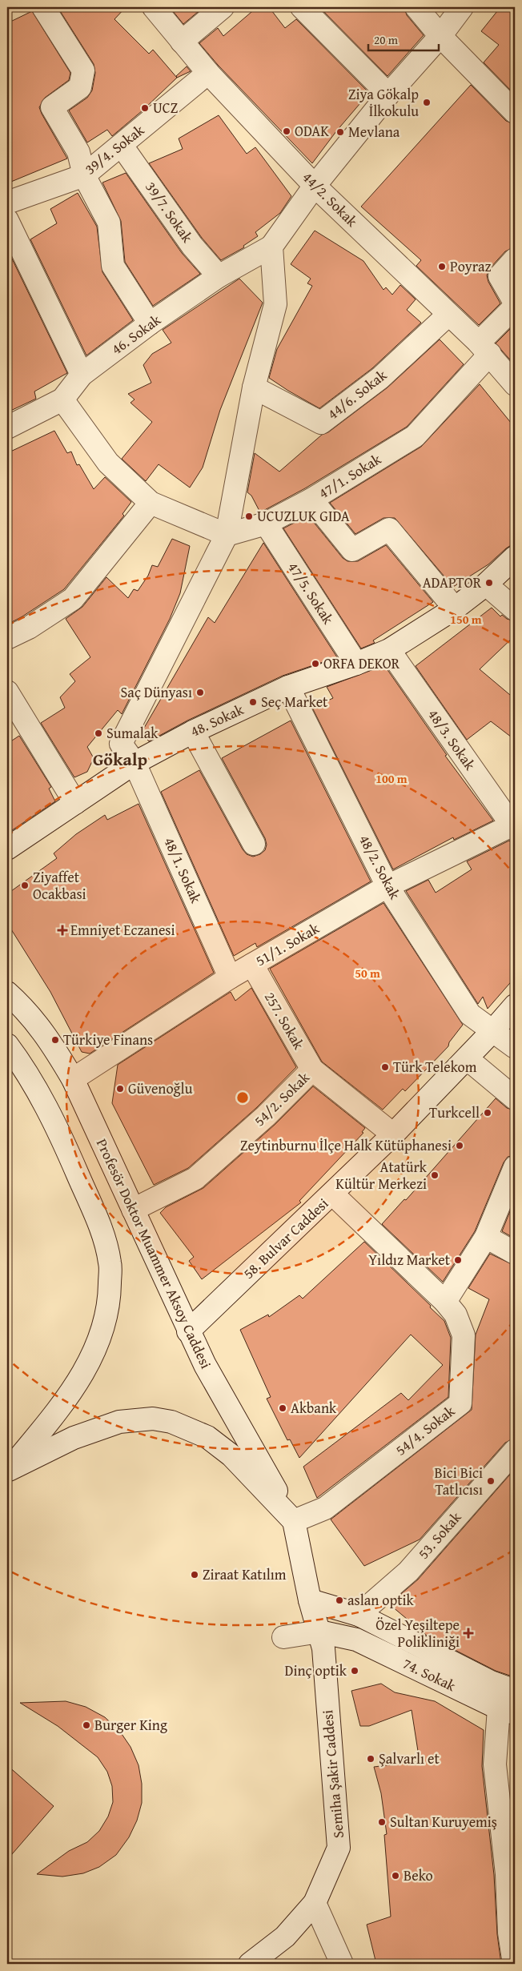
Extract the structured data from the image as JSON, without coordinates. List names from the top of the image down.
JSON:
{
  "streets": {
    "street": [
      "39/4. Sokak",
      "44/2. Sokak",
      "39/7. Sokak",
      "46. Sokak",
      "44/6. Sokak",
      "47/1. Sokak",
      "47/5. Sokak",
      "48. Sokak",
      "48/3. Sokak",
      "48/2. Sokak",
      "48/1. Sokak",
      "51/1. Sokak",
      "257. Sokak",
      "54/2. Sokak",
      "58. Bulvar Caddesi",
      "Profesör Doktor Muammer Aksoy Caddesi",
      "54/4. Sokak",
      "53. Sokak",
      "74. Sokak",
      "Semiha Şakir Caddesi"
    ]
  },
  "crossings": [
    ["39/4. Sokak", "44/2. Sokak"],
    ["39/4. Sokak", "39/7. Sokak"],
    ["44/2. Sokak", "44/6. Sokak"],
    ["44/2. Sokak", "47/1. Sokak"],
    ["39/7. Sokak", "46. Sokak"],
    ["47/1. Sokak", "47/5. Sokak"],
    ["47/1. Sokak", "48/1. Sokak"],
    ["47/5. Sokak", "48. Sokak"],
    ["48. Sokak", "48/3. Sokak"],
    ["48. Sokak", "48/2. Sokak"],
    ["48. Sokak", "48/1. Sokak"],
    ["48/3. Sokak", "51/1. Sokak"],
    ["48/2. Sokak", "51/1. Sokak"],
    ["48/2. Sokak", "58. Bulvar Caddesi"],
    ["48/1. Sokak", "51/1. Sokak"],
    ["51/1. Sokak", "257. Sokak"],
    ["51/1. Sokak", "Profesör Doktor Muammer Aksoy Caddesi"],
    ["257. Sokak", "54/2. Sokak"],
    ["257. Sokak", "58. Bulvar Caddesi"],
    ["54/2. Sokak", "Profesör Doktor Muammer Aksoy Caddesi"],
    ["58. Bulvar Caddesi", "Profesör Doktor Muammer Aksoy Caddesi"],
    ["58. Bulvar Caddesi", "54/4. Sokak"],
    ["Profesör Doktor Muammer Aksoy Caddesi", "54/4. Sokak"],
    ["Profesör Doktor Muammer Aksoy Caddesi", "Semiha Şakir Caddesi"],
    ["54/4. Sokak", "Semiha Şakir Caddesi"],
    ["53. Sokak", "74. Sokak"],
    ["74. Sokak", "Semiha Şakir Caddesi"]
  ],
  "districts": ["Gökalp"],
  "places": {
    "other": [
      "Ziya Gökalp İlkokulu",
      "UCZ",
      "ODAK",
      "Mevlana",
      "Poyraz",
      "UCUZLUK GIDA",
      "ADAPTOR",
      "ORFA DEKOR",
      "Saç Dünyası",
      "Seç Market",
      "Sumalak",
      "Ziyaffet Ocakbasi",
      "Türkiye Finans",
      "Türk Telekom",
      "Güvenoğlu",
      "Turkcell",
      "Zeytinburnu İlçe Halk Kütüphanesi",
      "Atatürk Kültür Merkezi",
      "Yıldız Market",
      "Akbank",
      "Bici Bici Tatlıcısı",
      "Ziraat Katılım",
      "aslan optik",
      "Dinç optik",
      "Burger King",
      "Şalvarlı et",
      "Sultan Kuruyemiş",
      "Beko"
    ],
    "health": ["Emniyet Eczanesi", "Özel Yeşiltepe Polikliniği"]
  },
  "scale_bar": "20 m",
  "rings": ["150 m", "100 m", "50 m"]
}
